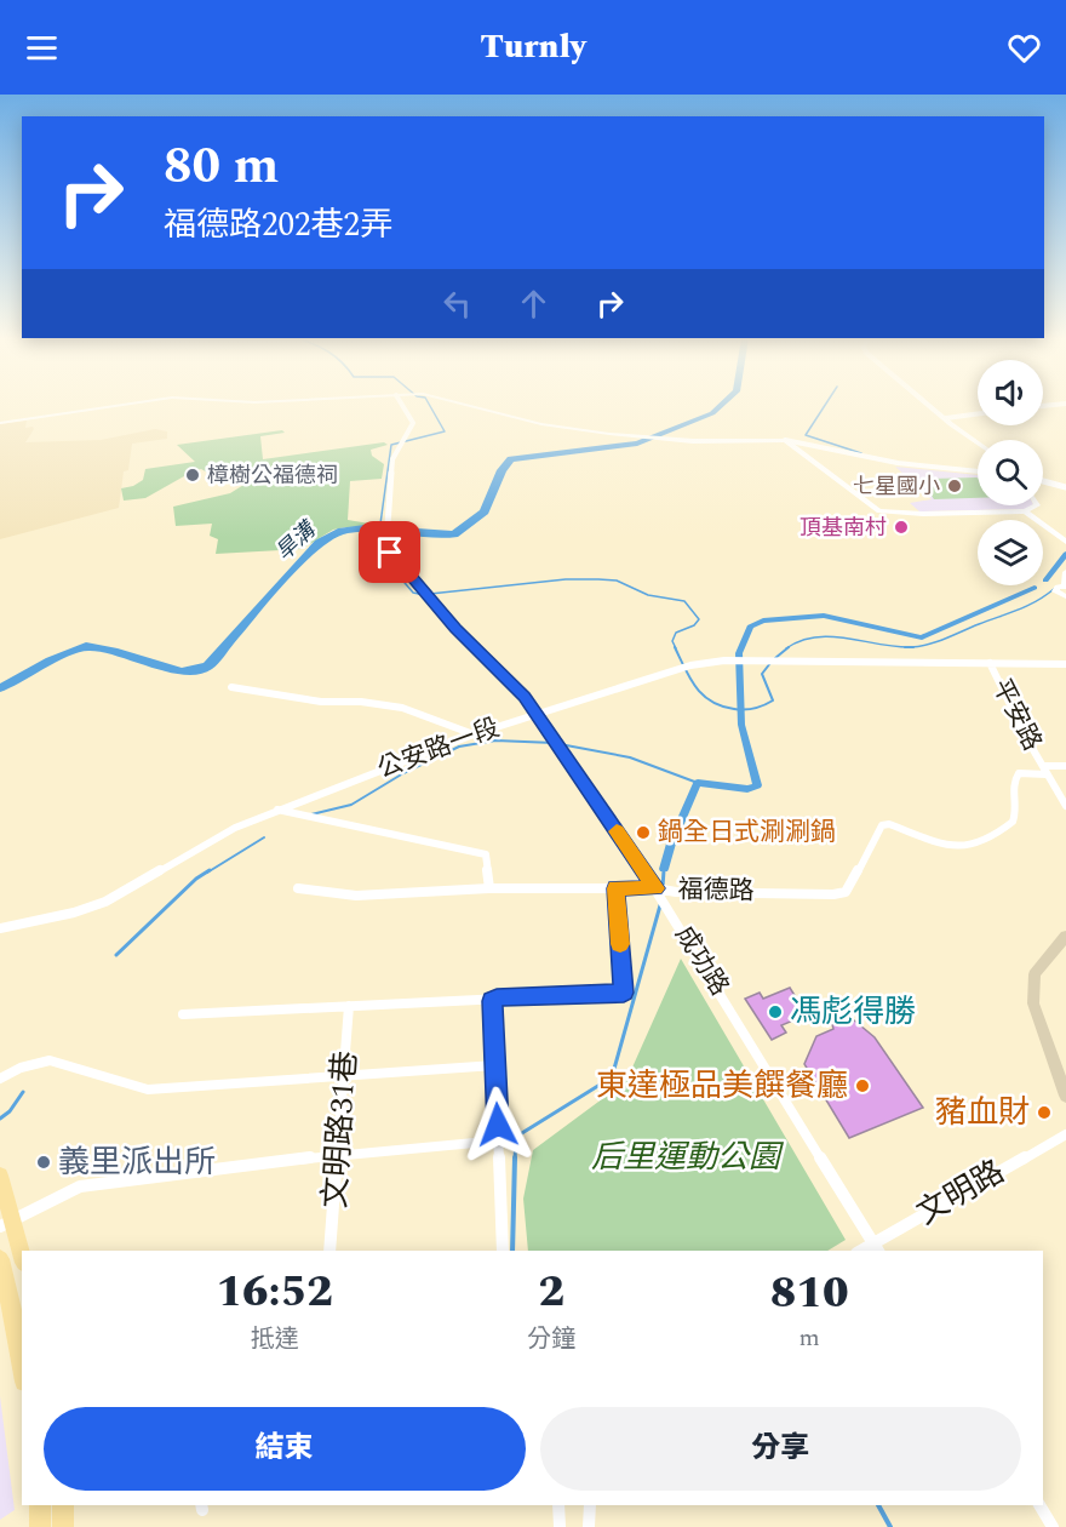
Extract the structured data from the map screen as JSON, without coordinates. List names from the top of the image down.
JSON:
{
  "streets": {
    "street": [
      "平安路",
      "公安路一段",
      "福德路",
      "成功路",
      "文明路31巷",
      "文明路"
    ]
  },
  "crossings": [
    ["平安路", "公安路一段"],
    ["平安路", "福德路"],
    ["公安路一段", "成功路"],
    ["福德路", "成功路"],
    ["成功路", "文明路"]
  ],
  "water": ["旱溝"],
  "parks": ["后里運動公園"],
  "places": [
    "樟樹公福德祠",
    "七星國小",
    "頂基南村",
    "鍋全日式涮涮鍋",
    "馮彪得勝",
    "東達極品美饌餐廳",
    "豬血財",
    "義里派出所"
  ],
  "page": {
    "header": "Turnly",
    "turn": ["80 m", "福德路202巷2弄"],
    "eta": [
      "16:52",
      "抵達",
      "2",
      "分鐘",
      "810",
      "m"
    ],
    "buttons": ["結束", "分享"]
  }
}
